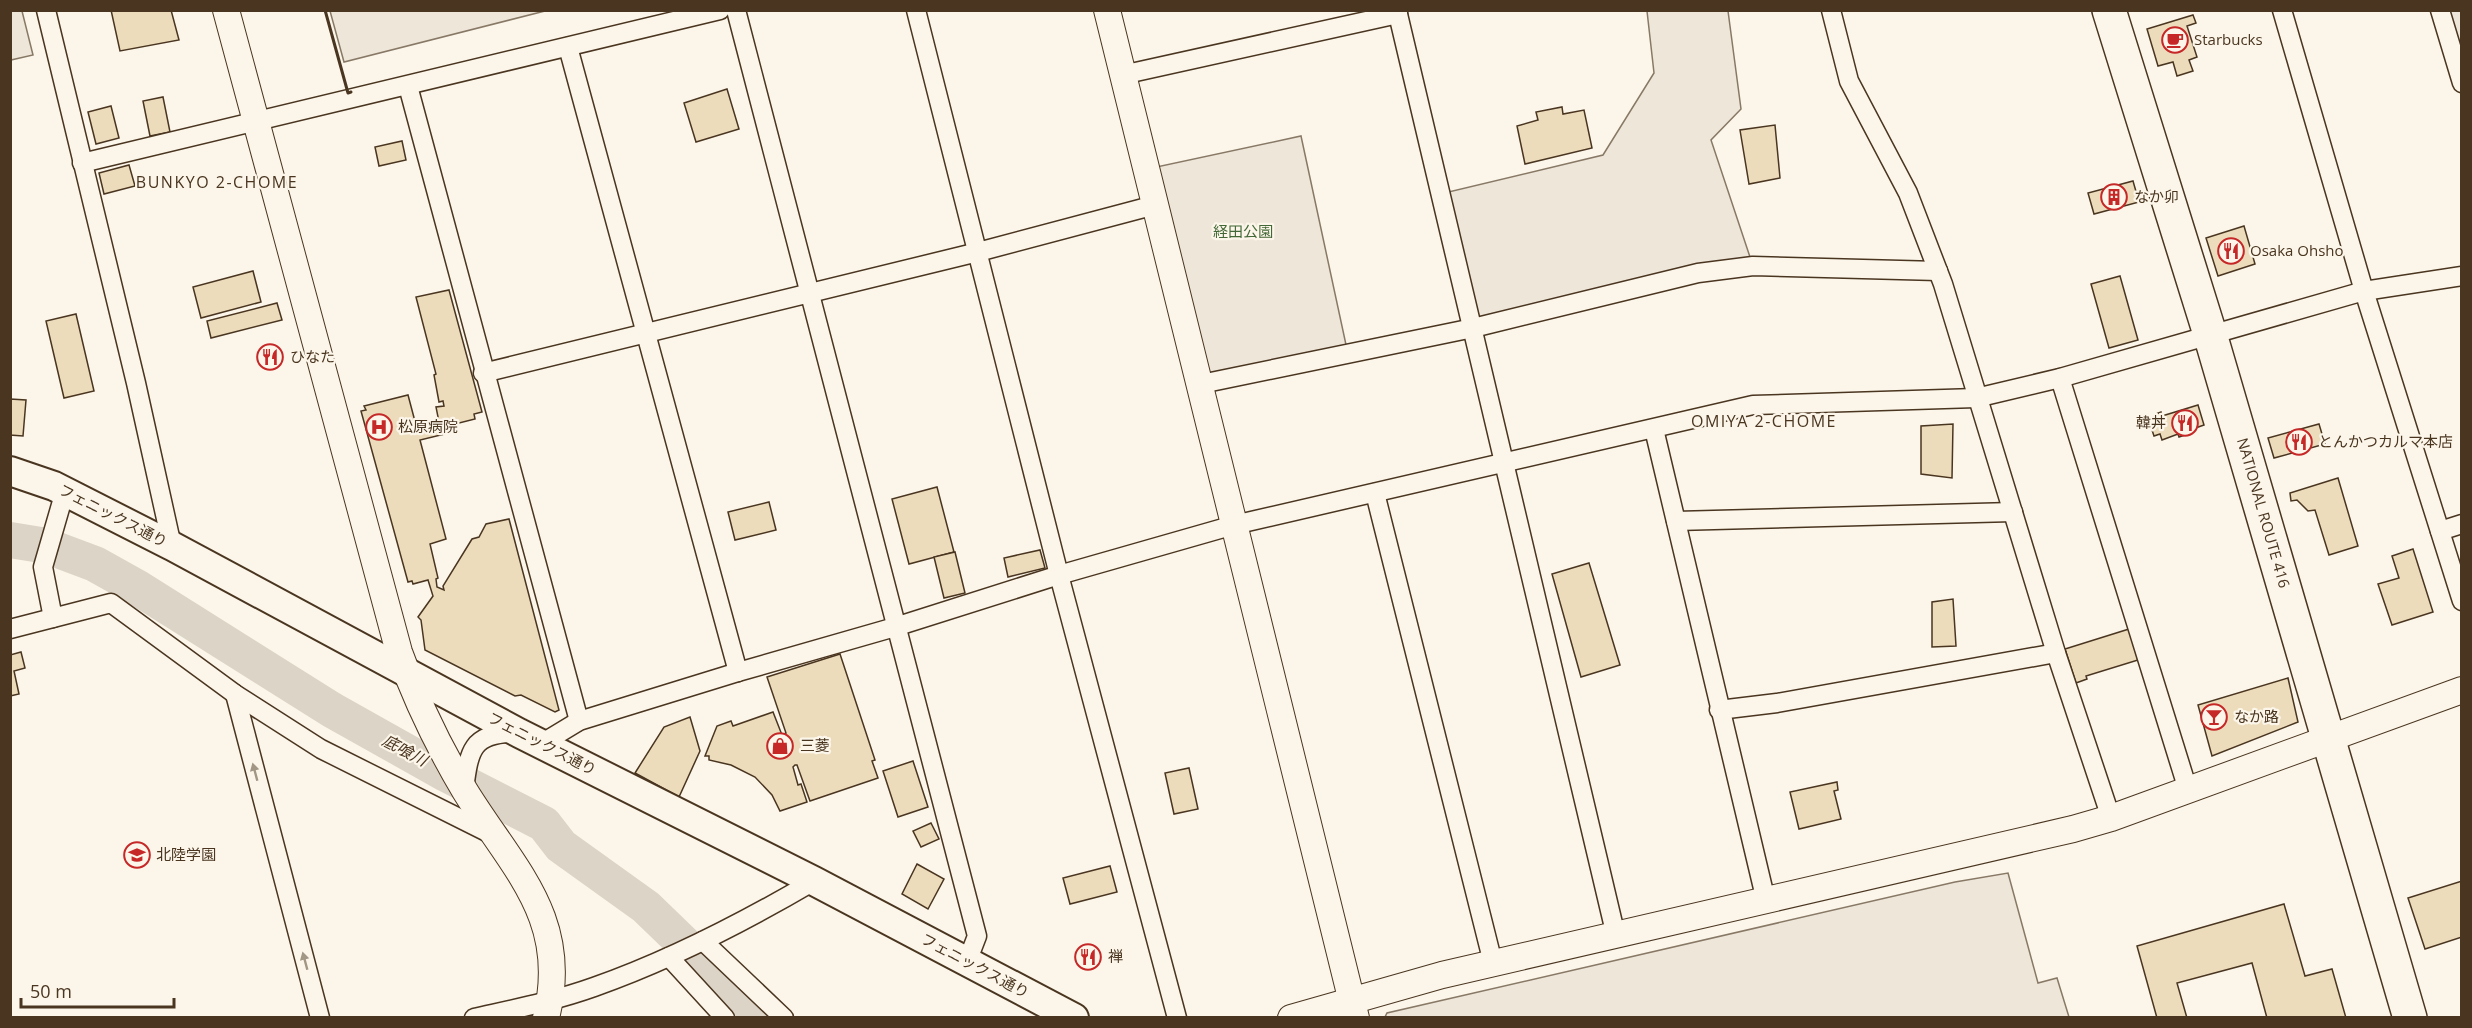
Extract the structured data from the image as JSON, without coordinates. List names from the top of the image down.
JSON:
{
  "streets": {
    "highway": ["NATIONAL ROUTE 416"],
    "main road": ["フェニックス通り"]
  },
  "districts": ["BUNKYO 2-CHOME", "OMIYA 2-CHOME"],
  "water": ["底喰川"],
  "parks": ["経田公園"],
  "places": {
    "cafe": ["Starbucks"],
    "building": ["なか卯"],
    "restaurant": [
      "Osaka Ohsho",
      "ひなた",
      "韓丼",
      "とんかつカルマ本店",
      "禅"
    ],
    "hospital": ["松原病院"],
    "bar": ["なか路"],
    "shop": ["三菱"],
    "school or university": ["北陸学園"]
  },
  "scale_bar": "50 m"
}
